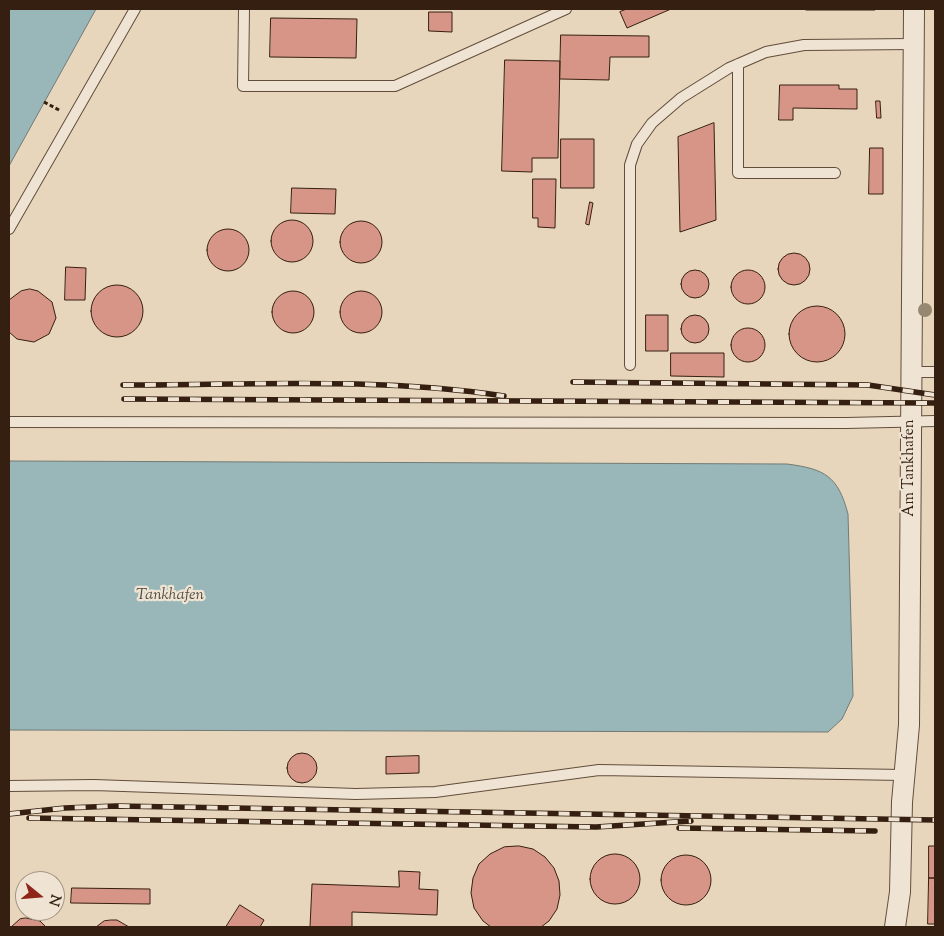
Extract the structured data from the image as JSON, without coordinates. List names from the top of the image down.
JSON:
{
  "streets": {
    "street": ["Am Tankhafen"]
  },
  "water": ["Tankhafen"],
  "north": "right"
}
